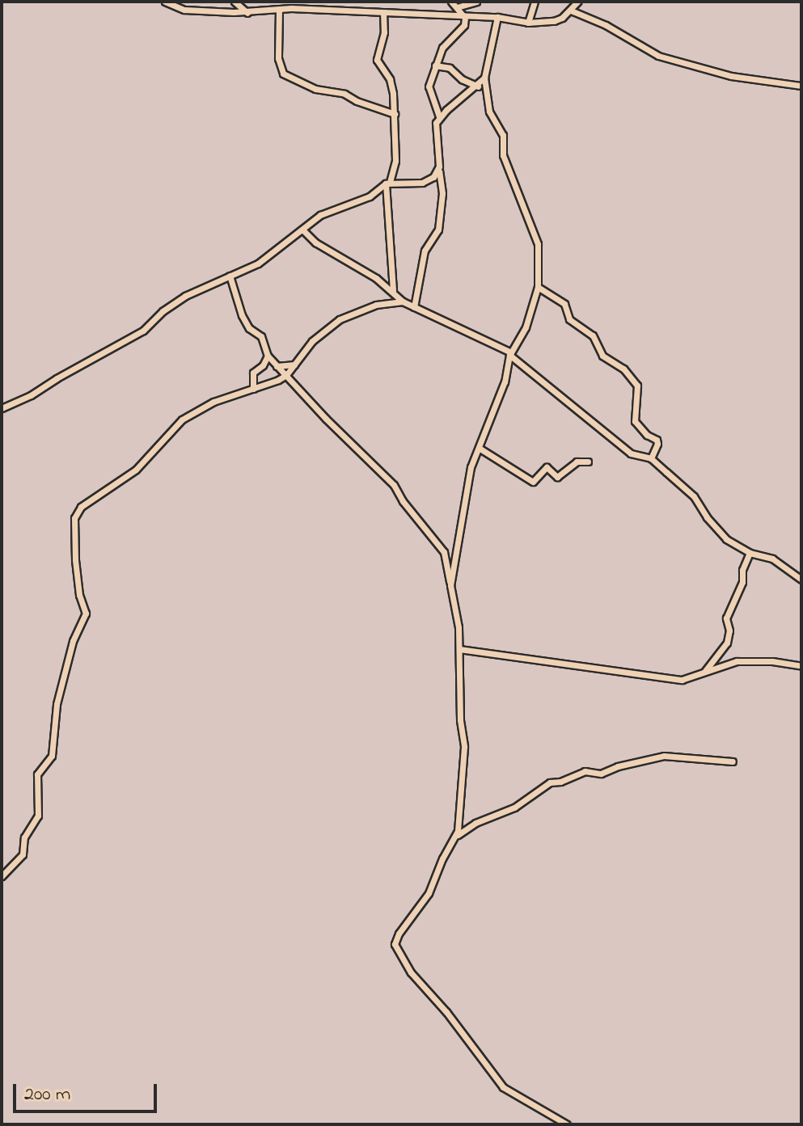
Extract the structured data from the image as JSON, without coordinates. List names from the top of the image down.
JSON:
{
  "scale_bar": "200 m"
}
